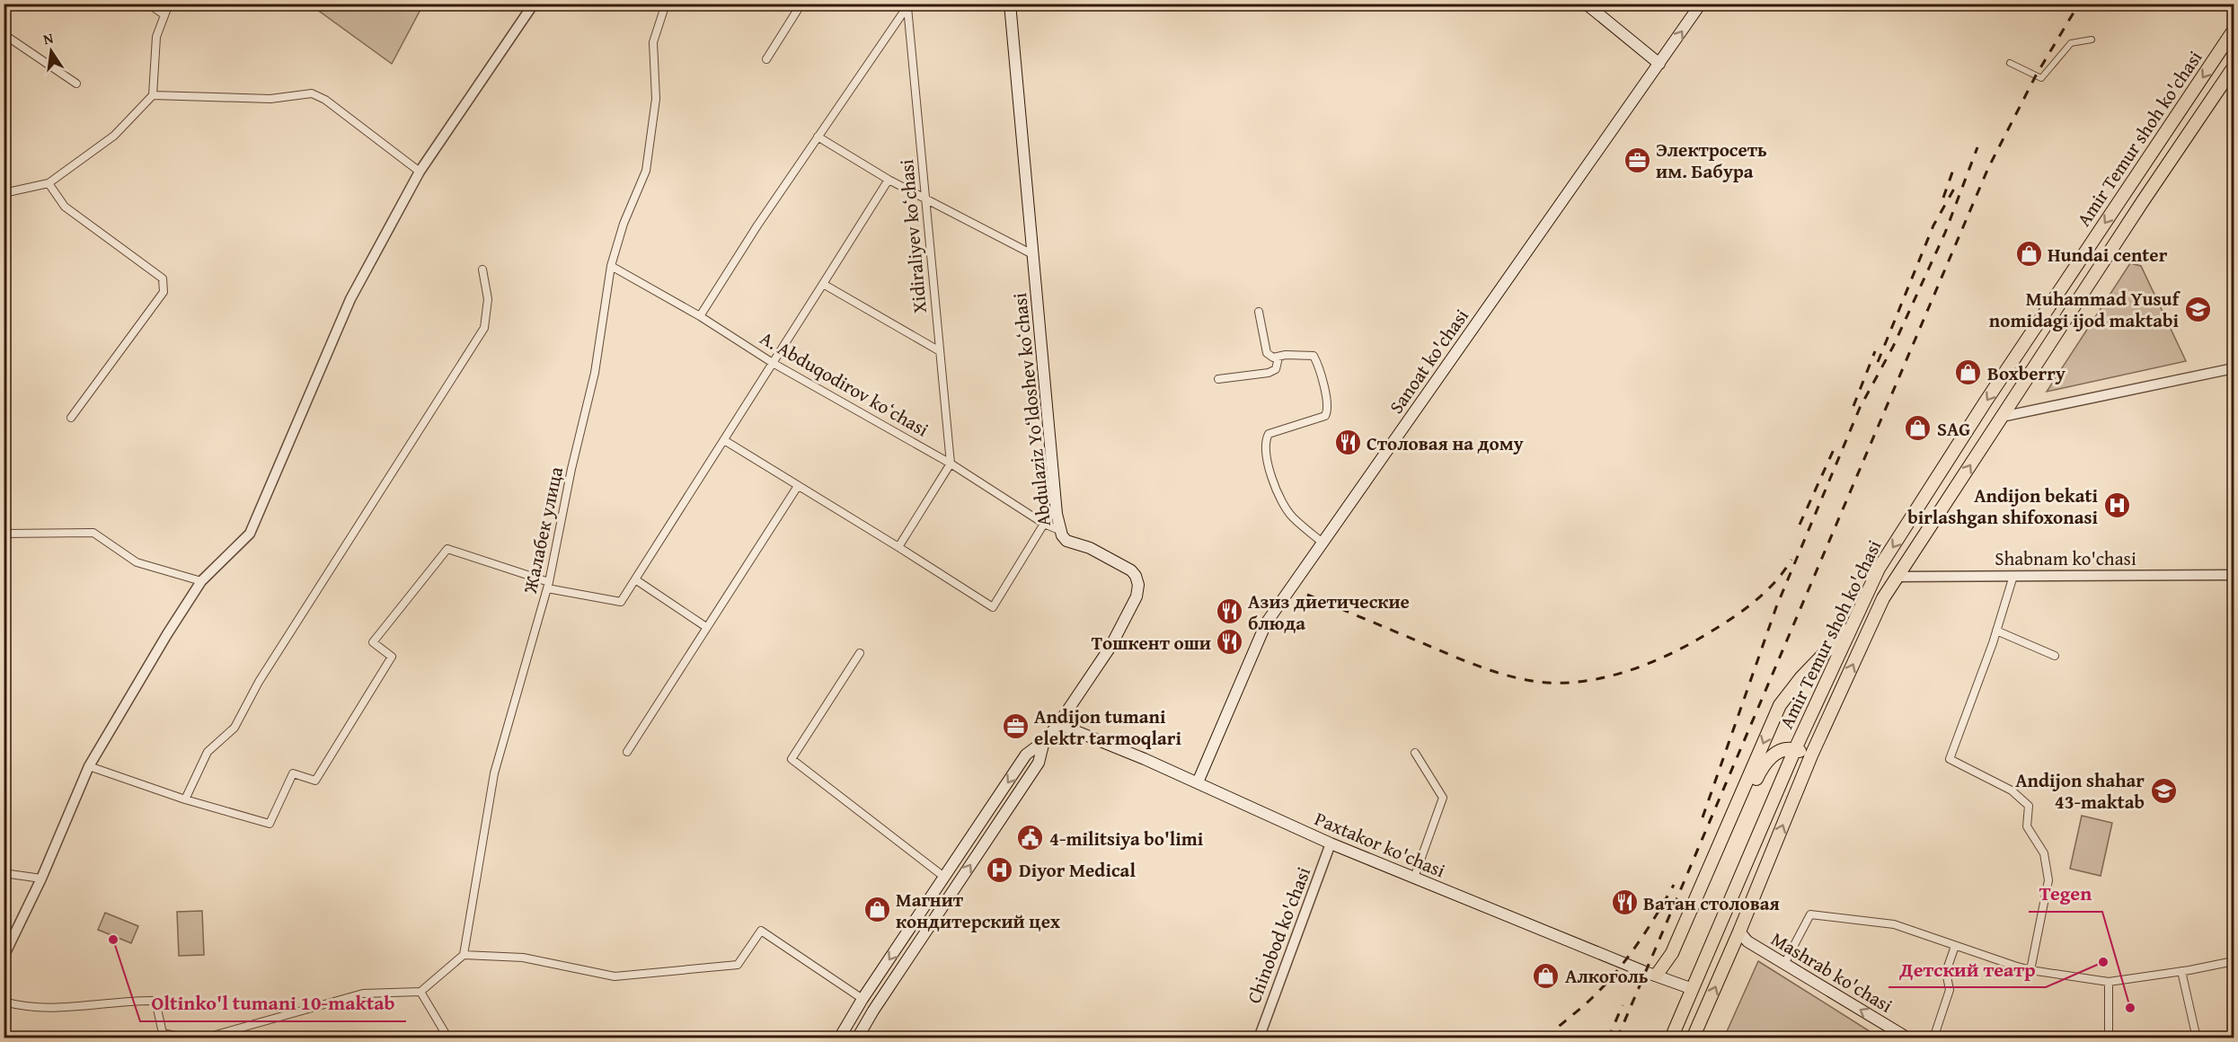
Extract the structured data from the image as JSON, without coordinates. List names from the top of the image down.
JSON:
{
  "streets": {
    "main road": [
      "Amir Temur shoh ko'chasi",
      "Sanoat ko'chasi",
      "Abdulaziz Yoʻldoshev koʻchasi",
      "Paxtakor ko'chasi",
      "Mashrab ko'chasi"
    ],
    "street": [
      "Xidiraliyev koʻchasi",
      "A. Abduqodirov koʻchasi",
      "Жалабек улица",
      "Shabnam ko'chasi",
      "Chinobod ko'chasi"
    ]
  },
  "crossings": [
    ["Amir Temur shoh ko'chasi", "Shabnam ko'chasi"],
    ["Amir Temur shoh ko'chasi", "Paxtakor ko'chasi"],
    ["Amir Temur shoh ko'chasi", "Mashrab ko'chasi"],
    ["Xidiraliyev koʻchasi", "A. Abduqodirov koʻchasi"],
    ["Sanoat ko'chasi", "Paxtakor ko'chasi"],
    ["A. Abduqodirov koʻchasi", "Abdulaziz Yoʻldoshev koʻchasi"],
    ["A. Abduqodirov koʻchasi", "Жалабек улица"],
    ["Abdulaziz Yoʻldoshev koʻchasi", "Paxtakor ko'chasi"],
    ["Paxtakor ko'chasi", "Chinobod ko'chasi"]
  ],
  "one_way": ["Mashrab ko'chasi"],
  "places": {
    "office": ["Электросеть им. Бабура", "Andijon tumani elektr tarmoqlari"],
    "shop": [
      "Hundai center",
      "Boxberry",
      "SAG",
      "Магнит кондитерский цех",
      "Алкоголь"
    ],
    "school or university": ["Muhammad Yusuf nomidagi ijod maktabi", "Andijon shahar 43-maktab"],
    "restaurant": [
      "Столовая на дому",
      "Азиз диетические блюда",
      "Тошкент оши",
      "Ватан столовая"
    ],
    "hospital": ["Аndijon bekati birlashgan shifoxonasi", "Diyor Medical"],
    "public building": ["4-militsiya bo'limi"],
    "other": ["Oltinko'l tumani 10-maktab", "Детский театр", "Tegen"]
  },
  "north": "top"
}
